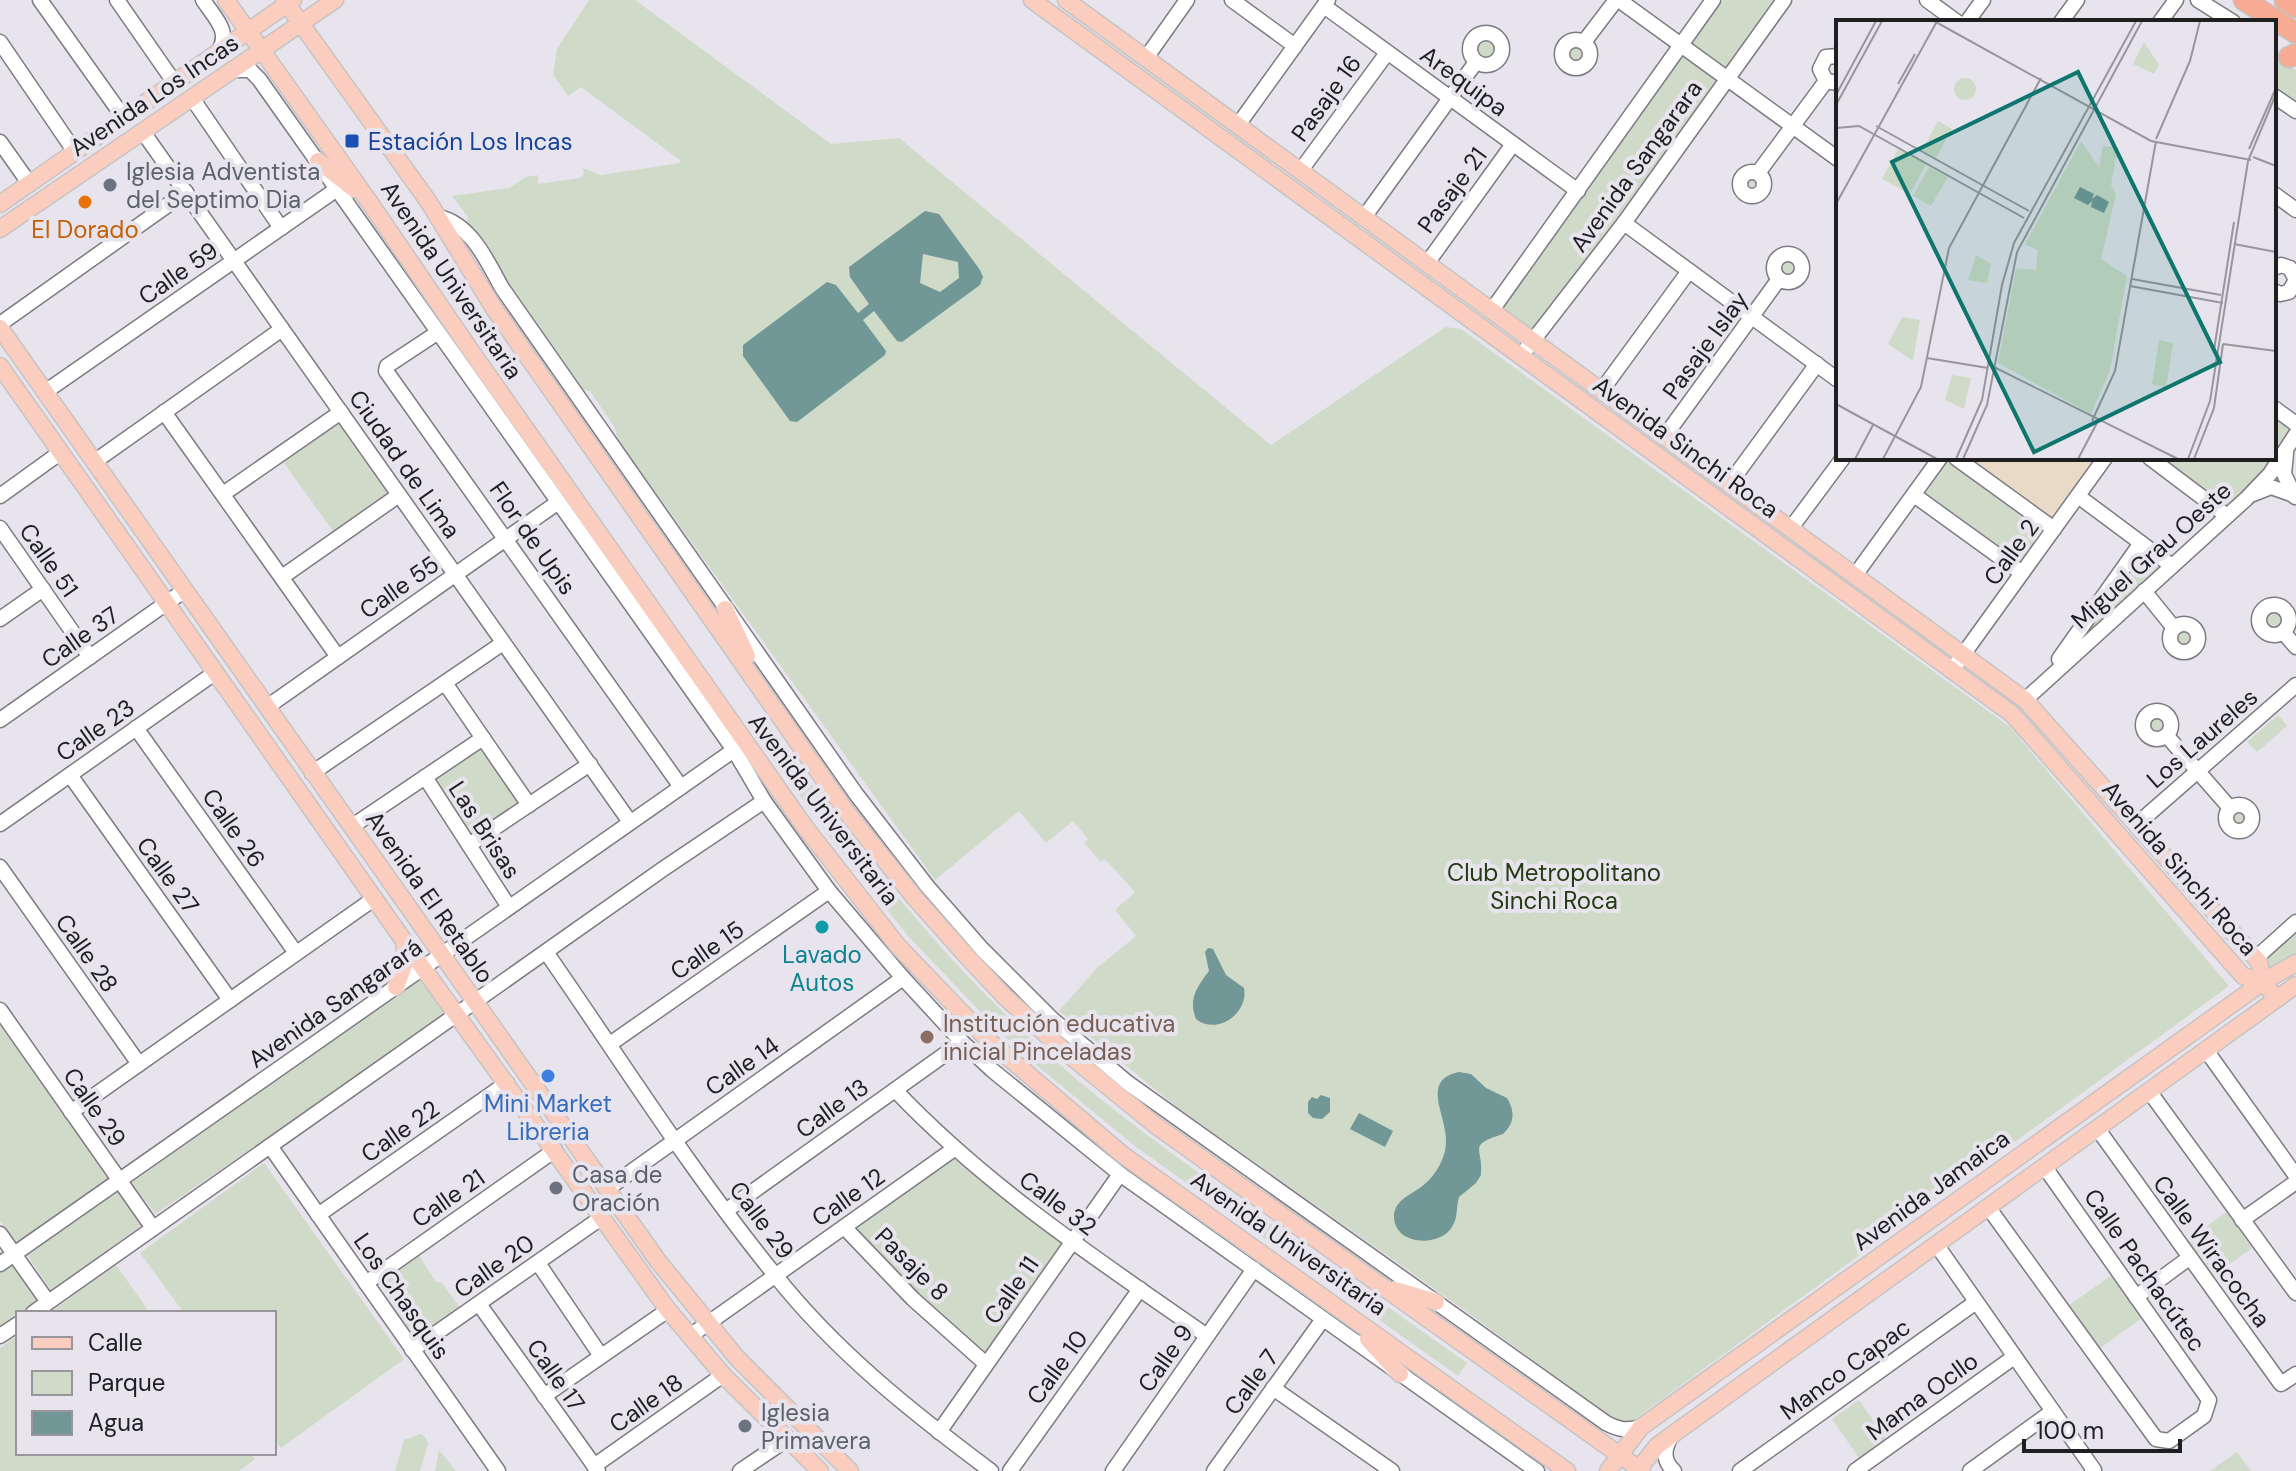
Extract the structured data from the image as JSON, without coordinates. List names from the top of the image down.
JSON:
{
  "streets": {
    "main road": [
      "Avenida Los Incas",
      "Avenida Universitaria",
      "Avenida Sinchi Roca",
      "Avenida El Retablo",
      "Avenida Jamaica"
    ],
    "street": [
      "Arequipa",
      "Pasaje 16",
      "Avenida Sangarara",
      "Pasaje 21",
      "Calle 59",
      "Pasaje Islay",
      "Ciudad de Lima",
      "Flor de Upis",
      "Calle 2",
      "Miguel Grau Oeste",
      "Calle 51",
      "Calle 55",
      "Calle 37",
      "Calle 23",
      "Los Laureles",
      "Calle 26",
      "Las Brisas",
      "Calle 27",
      "Calle 15",
      "Calle 28",
      "Avenida Sangarará",
      "Calle 14",
      "Calle 29",
      "Calle 13",
      "Calle 22",
      "Calle 12",
      "Calle 21",
      "Calle 32",
      "Calle Wiracocha",
      "Pasaje 8",
      "Calle 20",
      "Calle Pachacútec",
      "Calle 11",
      "Los Chasquis",
      "Calle 9",
      "Calle 10",
      "Manco Capac",
      "Calle 17",
      "Calle 7",
      "Mama Ocllo",
      "Calle 18"
    ]
  },
  "crossings": [
    ["Arequipa", "Pasaje 16"],
    ["Arequipa", "Avenida Sangarara"],
    ["Arequipa", "Pasaje 21"],
    ["Avenida Los Incas", "Avenida Universitaria"],
    ["Avenida Los Incas", "Ciudad de Lima"],
    ["Pasaje 16", "Avenida Sinchi Roca"],
    ["Avenida Sangarara", "Avenida Sinchi Roca"],
    ["Pasaje 21", "Avenida Sinchi Roca"],
    ["Calle 59", "Avenida Universitaria"],
    ["Calle 59", "Ciudad de Lima"],
    ["Calle 59", "Avenida El Retablo"],
    ["Avenida Universitaria", "Flor de Upis"],
    ["Avenida Universitaria", "Calle 55"],
    ["Avenida Universitaria", "Calle 15"],
    ["Avenida Universitaria", "Avenida Sangarará"],
    ["Avenida Universitaria", "Calle 14"],
    ["Avenida Universitaria", "Calle 13"],
    ["Avenida Universitaria", "Avenida Jamaica"],
    ["Avenida Universitaria", "Calle 11"],
    ["Avenida Universitaria", "Calle 9"],
    ["Avenida Universitaria", "Calle 7"],
    ["Pasaje Islay", "Avenida Sinchi Roca"],
    ["Avenida Sinchi Roca", "Calle 2"],
    ["Avenida Sinchi Roca", "Miguel Grau Oeste"],
    ["Avenida Sinchi Roca", "Los Laureles"],
    ["Avenida Sinchi Roca", "Avenida Jamaica"],
    ["Ciudad de Lima", "Calle 55"],
    ["Ciudad de Lima", "Avenida Sangarará"],
    ["Flor de Upis", "Calle 55"],
    ["Flor de Upis", "Avenida Sangarará"],
    ["Calle 51", "Calle 37"],
    ["Calle 55", "Avenida El Retablo"],
    ["Calle 37", "Avenida El Retablo"],
    ["Calle 23", "Calle 26"],
    ["Calle 23", "Calle 27"],
    ["Calle 23", "Avenida El Retablo"],
    ["Las Brisas", "Avenida Sangarará"],
    ["Avenida El Retablo", "Avenida Sangarará"],
    ["Avenida El Retablo", "Calle 14"],
    ["Avenida El Retablo", "Calle 22"],
    ["Avenida El Retablo", "Calle 12"],
    ["Avenida El Retablo", "Calle 21"],
    ["Avenida El Retablo", "Calle 20"],
    ["Avenida El Retablo", "Calle 18"],
    ["Calle 15", "Calle 29"],
    ["Avenida Sangarará", "Calle 29"],
    ["Calle 14", "Calle 29"],
    ["Calle 29", "Calle 13"],
    ["Calle 29", "Calle 12"],
    ["Calle 29", "Calle 11"],
    ["Calle 13", "Calle 32"],
    ["Calle 22", "Los Chasquis"],
    ["Avenida Jamaica", "Calle Wiracocha"],
    ["Avenida Jamaica", "Calle Pachacútec"],
    ["Calle 12", "Calle 32"],
    ["Calle 12", "Pasaje 8"],
    ["Calle 21", "Los Chasquis"],
    ["Calle 32", "Calle 11"],
    ["Calle 32", "Calle 9"],
    ["Calle 32", "Calle 10"],
    ["Pasaje 8", "Calle 11"],
    ["Calle 20", "Los Chasquis"],
    ["Calle 20", "Calle 17"],
    ["Calle 17", "Calle 18"]
  ],
  "parks": ["Club Metropolitano Sinchi Roca"],
  "places": {
    "transit": ["Estación Los Incas"],
    "other": [
      "Iglesia Adventista del Septimo Dia",
      "El Dorado",
      "Lavado Autos",
      "Institución educativa inicial Pinceladas",
      "Mini Market Libreria",
      "Casa de Oración",
      "Iglesia Primavera"
    ]
  },
  "legend": ["Calle", "Parque", "Agua"],
  "scale_bar": "100 m"
}
